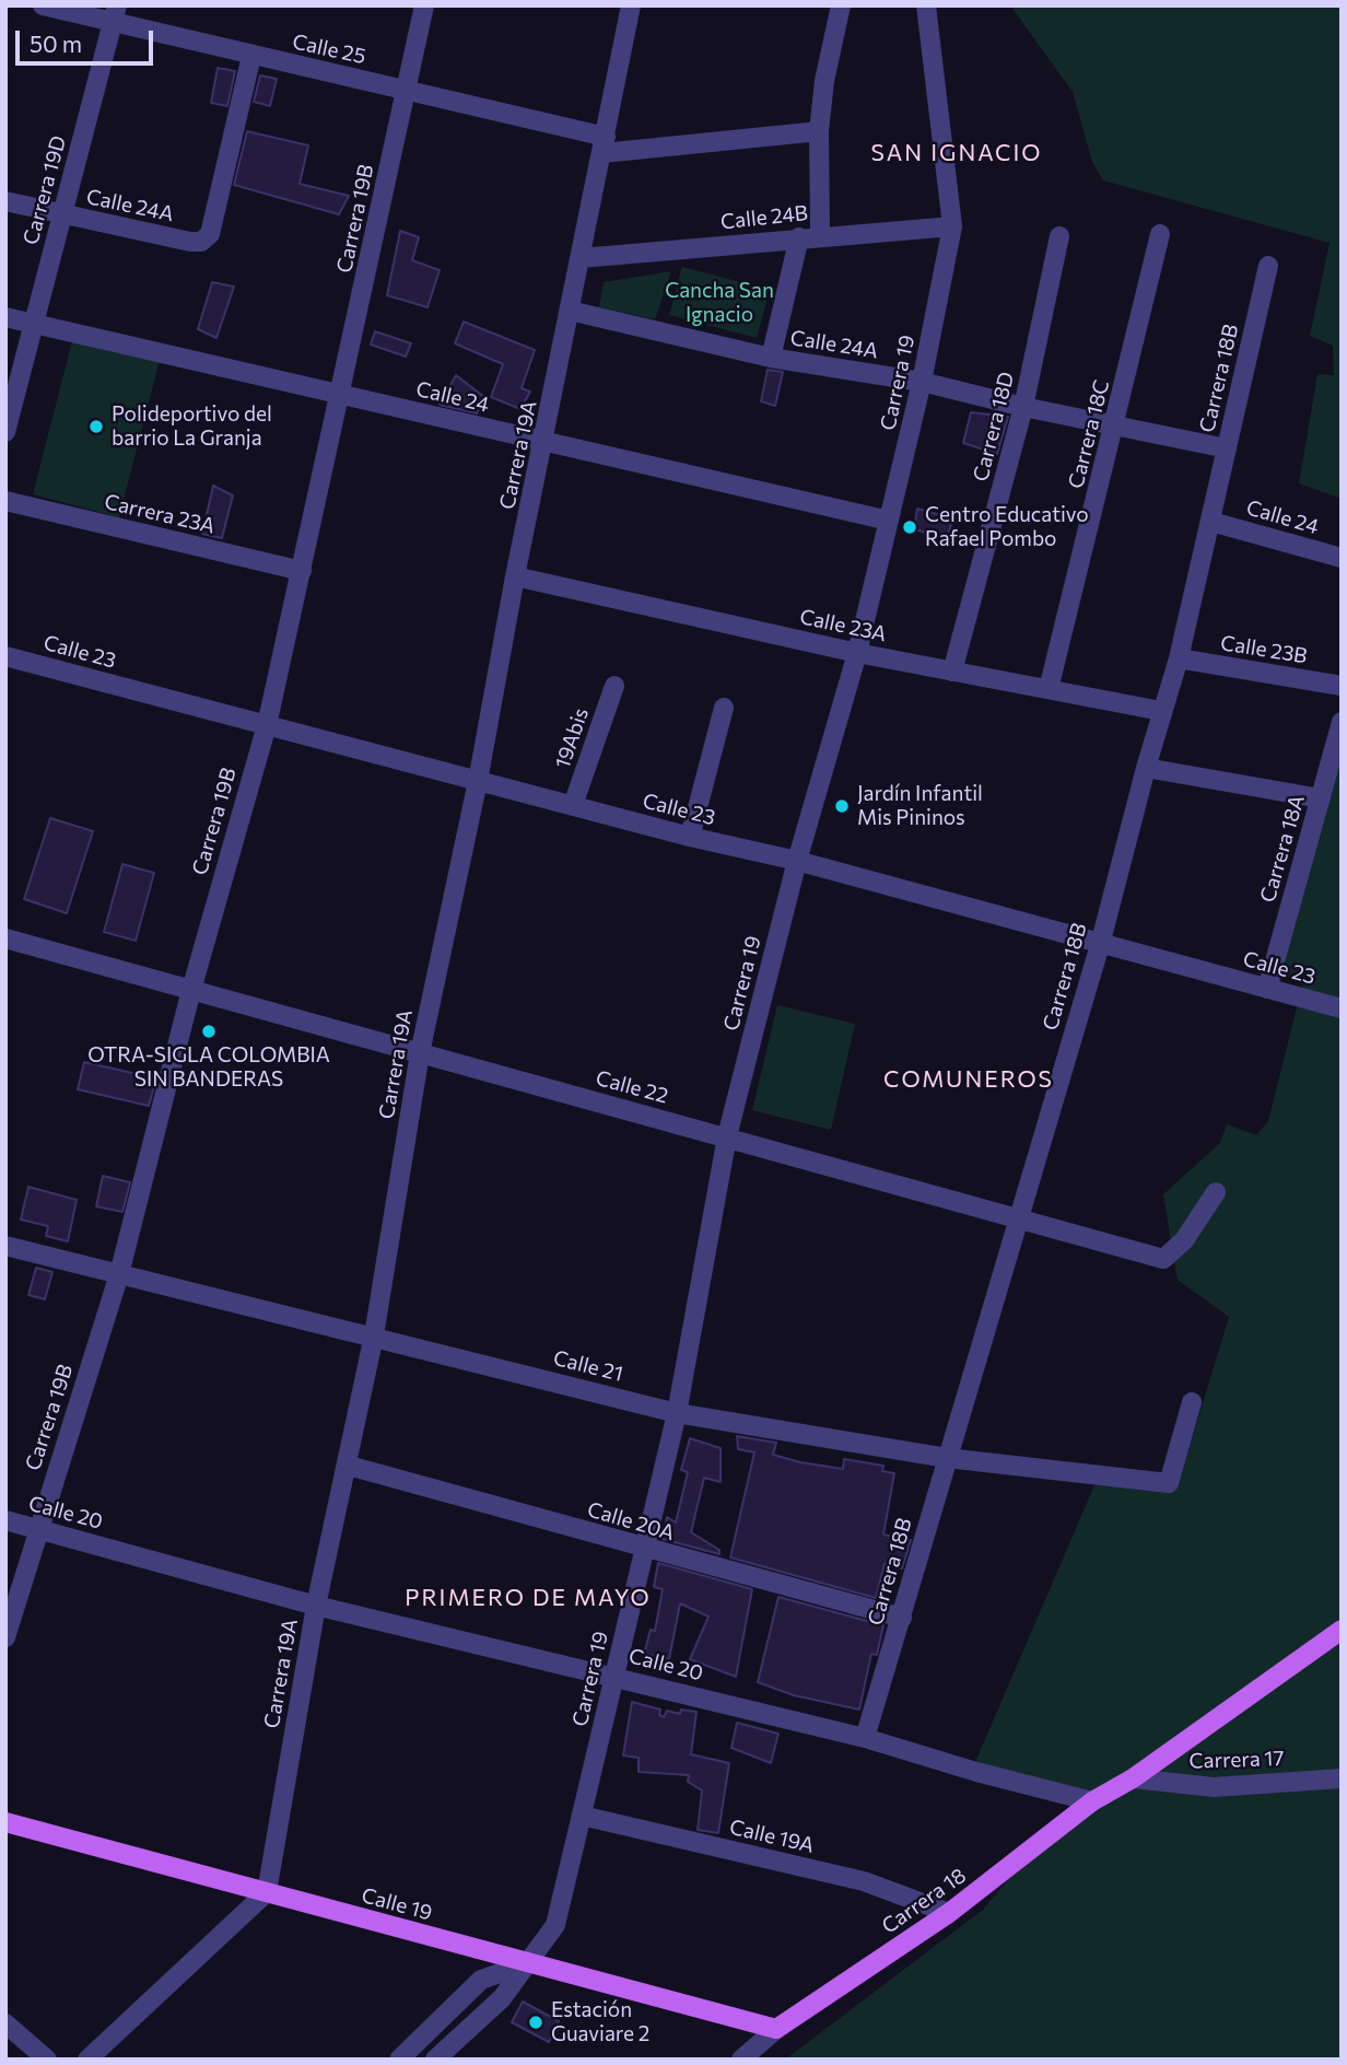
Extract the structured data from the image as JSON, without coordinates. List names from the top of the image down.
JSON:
{
  "streets": {
    "main road": ["Carrera 18", "Calle 19"],
    "street": [
      "Calle 25",
      "Carrera 19D",
      "Calle 24A",
      "Calle 24B",
      "Carrera 19B",
      "Carrera 18B",
      "Carrera 19",
      "Calle 24",
      "Carrera 18D",
      "Carrera 18C",
      "Carrera 19A",
      "Carrera 23A",
      "Calle 23A",
      "Calle 23B",
      "Calle 23",
      "19Abis",
      "Carrera 18A",
      "Calle 22",
      "Calle 21",
      "Calle 20",
      "Calle 20A",
      "Carrera 17",
      "Calle 19A"
    ]
  },
  "crossings": [
    ["Calle 25", "Carrera 19D"],
    ["Calle 25", "Calle 24A"],
    ["Calle 25", "Carrera 19B"],
    ["Calle 25", "Carrera 19A"],
    ["Carrera 19D", "Calle 24A"],
    ["Carrera 19D", "Calle 24"],
    ["Calle 24A", "Carrera 18B"],
    ["Calle 24A", "Carrera 19"],
    ["Calle 24A", "Carrera 18D"],
    ["Calle 24A", "Carrera 18C"],
    ["Calle 24A", "Carrera 19A"],
    ["Calle 24B", "Carrera 19"],
    ["Calle 24B", "Carrera 19A"],
    ["Carrera 19B", "Calle 24"],
    ["Carrera 19B", "Carrera 23A"],
    ["Carrera 19B", "Calle 23"],
    ["Carrera 19B", "Calle 22"],
    ["Carrera 19B", "Calle 21"],
    ["Carrera 19B", "Calle 20"],
    ["Carrera 18B", "Calle 24"],
    ["Carrera 18B", "Calle 23A"],
    ["Carrera 18B", "Calle 23B"],
    ["Carrera 18B", "Calle 23"],
    ["Carrera 18B", "Calle 22"],
    ["Carrera 18B", "Calle 21"],
    ["Carrera 18B", "Calle 20"],
    ["Carrera 18B", "Calle 20A"],
    ["Carrera 19", "Calle 24"],
    ["Carrera 19", "Calle 23A"],
    ["Carrera 19", "Calle 23"],
    ["Carrera 19", "Calle 22"],
    ["Carrera 19", "Calle 21"],
    ["Carrera 19", "Calle 20"],
    ["Carrera 19", "Calle 20A"],
    ["Carrera 19", "Calle 19A"],
    ["Carrera 19", "Calle 19"],
    ["Calle 24", "Carrera 19A"],
    ["Carrera 18D", "Calle 23A"],
    ["Carrera 18C", "Calle 23A"],
    ["Carrera 19A", "Calle 23A"],
    ["Carrera 19A", "Calle 23"],
    ["Carrera 19A", "Calle 22"],
    ["Carrera 19A", "Calle 21"],
    ["Carrera 19A", "Calle 20"],
    ["Carrera 19A", "Calle 20A"],
    ["Carrera 19A", "Calle 19"],
    ["Calle 23", "19Abis"],
    ["Calle 23", "Carrera 18A"],
    ["Calle 20", "Carrera 18"],
    ["Carrera 17", "Carrera 18"],
    ["Calle 19A", "Carrera 18"],
    ["Carrera 18", "Calle 19"]
  ],
  "districts": ["SAN IGNACIO", "COMUNEROS", "PRIMERO DE MAYO"],
  "parks": ["Cancha San Ignacio"],
  "places": [
    "Polideportivo del barrio La Granja",
    "Centro Educativo Rafael Pombo",
    "Jardín Infantil Mis Pininos",
    "OTRA-SIGLA COLOMBIA SIN BANDERAS",
    "Estación Guaviare 2"
  ],
  "scale_bar": "50 m"
}
